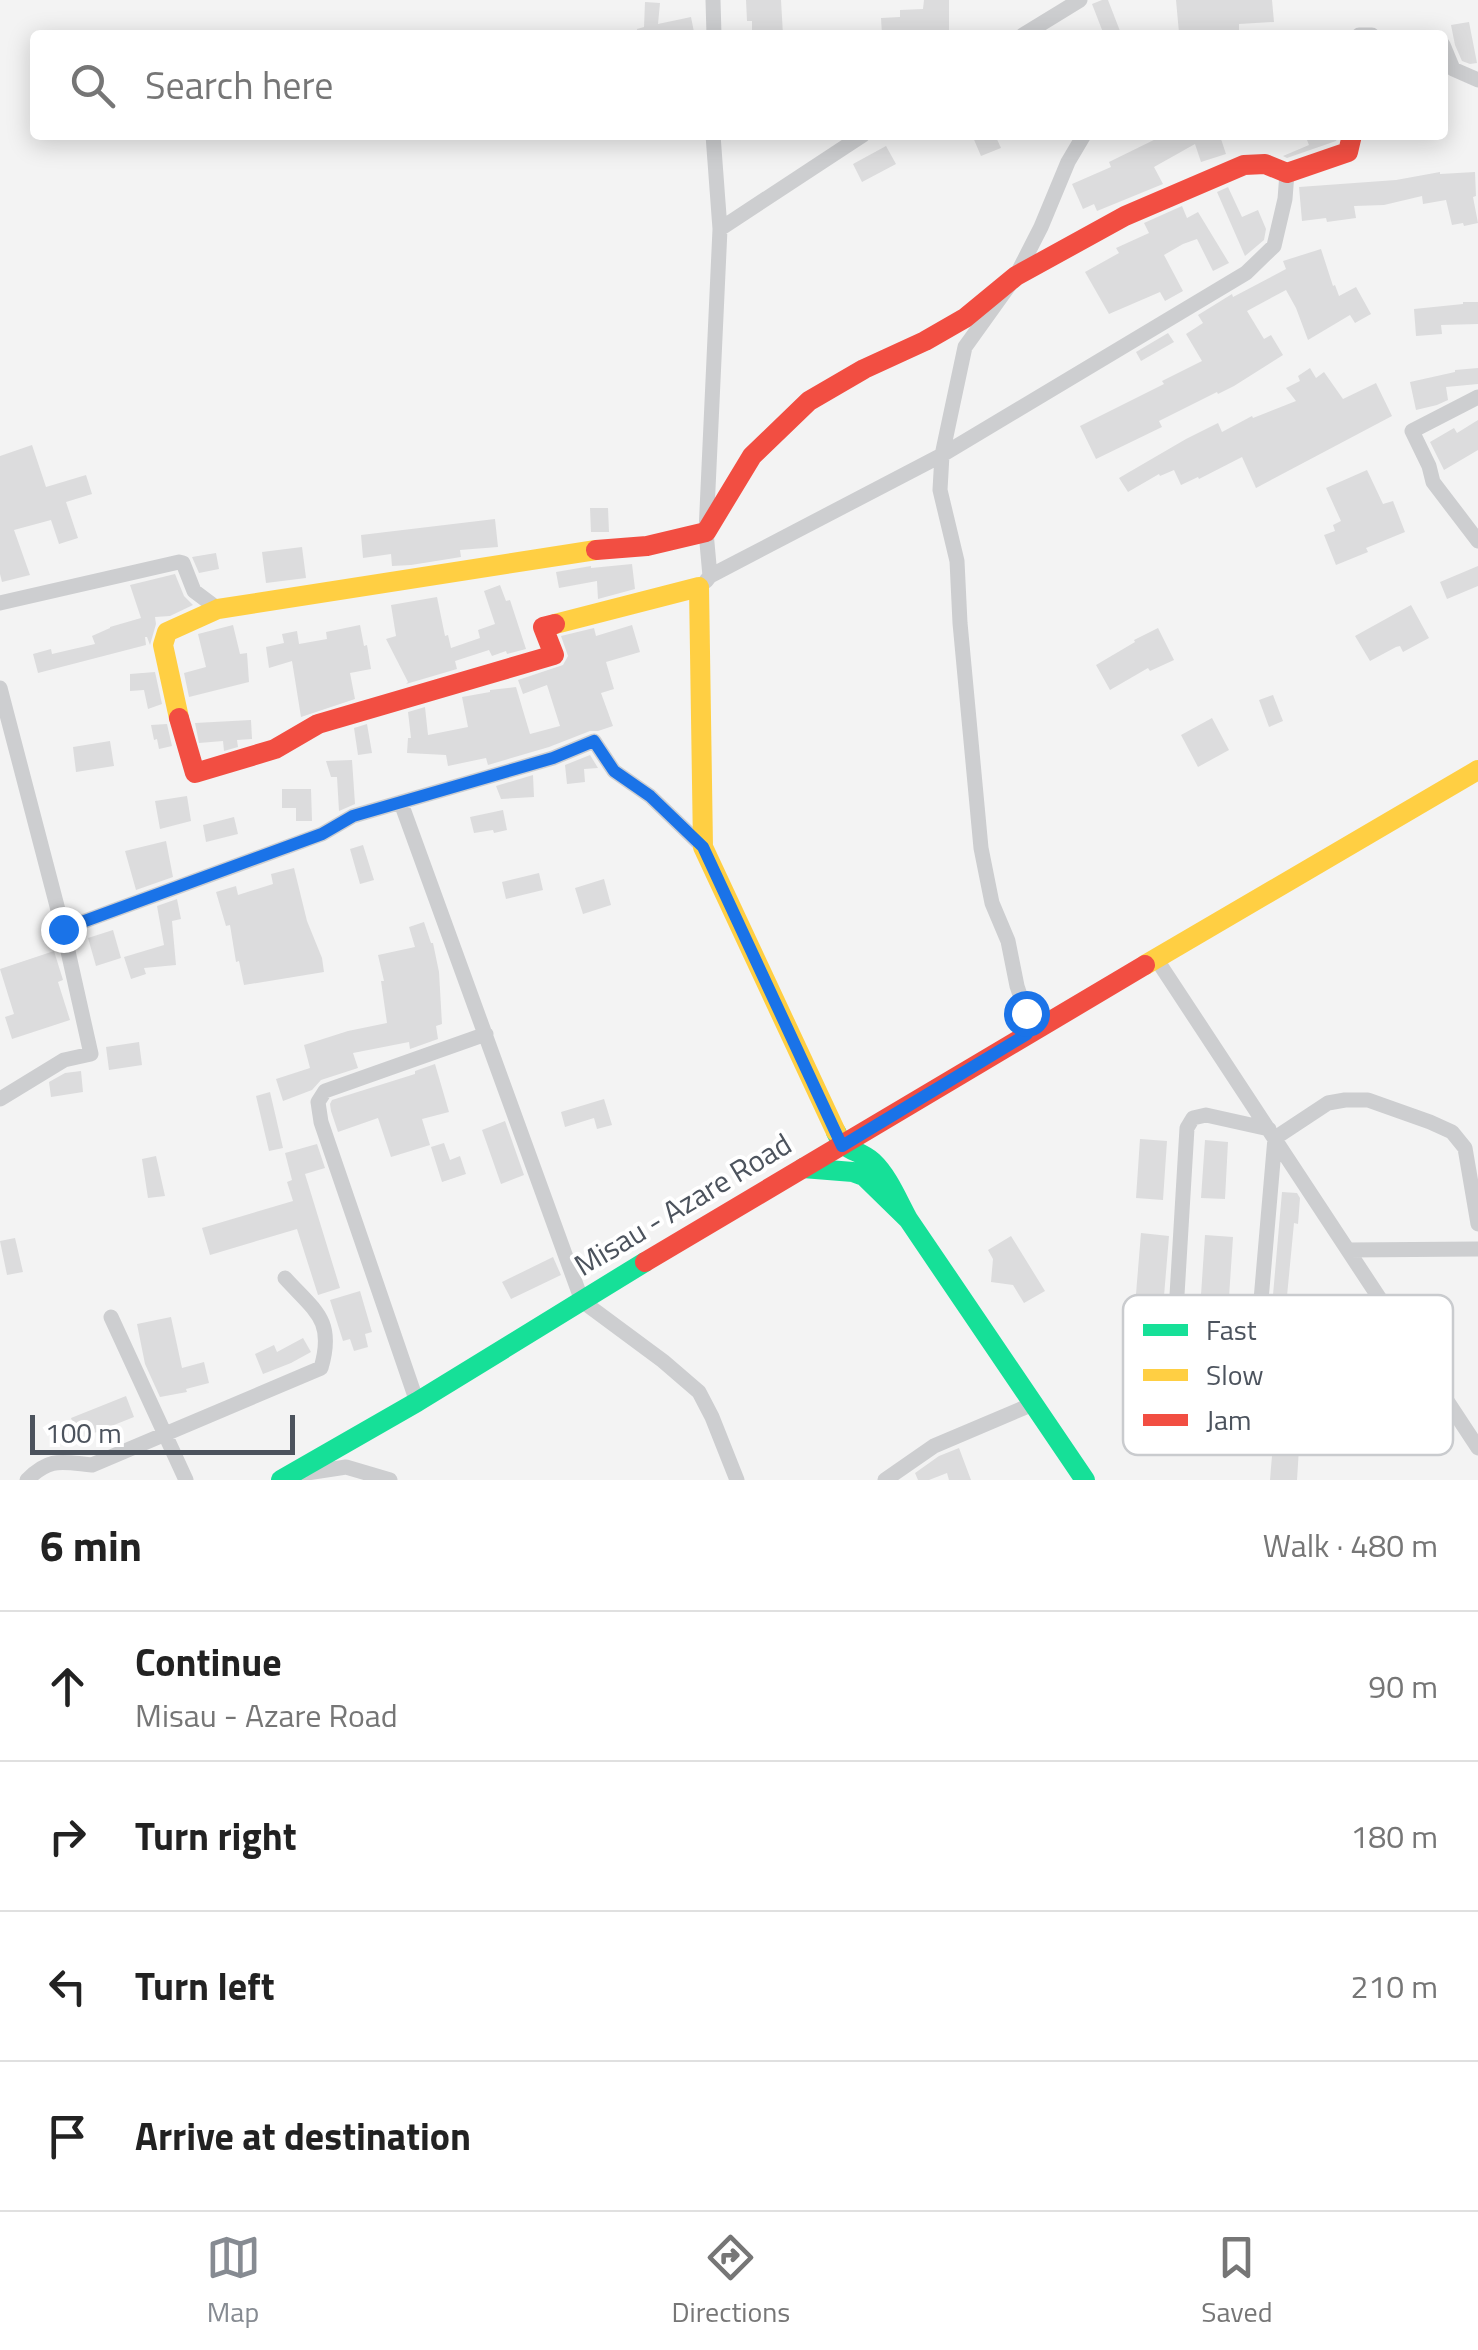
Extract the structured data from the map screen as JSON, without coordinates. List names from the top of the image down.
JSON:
{
  "streets": {
    "street": ["Misau - Azare Road"]
  },
  "legend": ["Fast", "Slow", "Jam"],
  "scale_bar": "100 m",
  "page": {
    "search": "Search here",
    "scale": "100 m",
    "heading": ["6 min", "Walk · 480 m"],
    "list": [
      ["Continue", "Misau - Azare Road", "90 m"],
      ["Turn right", "180 m"],
      ["Turn left", "210 m"],
      "Arrive at destination"
    ],
    "nav": ["Map", "Directions", "Saved"]
  }
}
